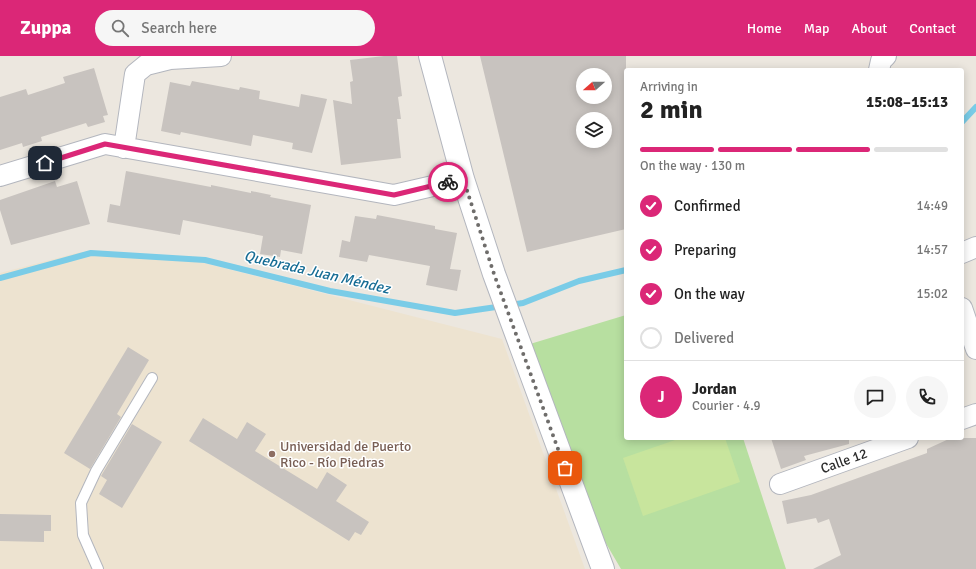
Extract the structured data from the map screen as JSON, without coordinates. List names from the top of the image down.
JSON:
{
  "streets": {
    "street": ["Calle 12"]
  },
  "water": ["Quebrada Juan Méndez"],
  "places": ["Universidad de Puerto Rico - Río Piedras"],
  "north": "left",
  "page": {
    "header": "Zuppa",
    "search": "Search here",
    "nav": [
      "Home",
      "Map",
      "About",
      "Contact"
    ],
    "heading": ["2 min", "Arriving in", "15:08–15:13"],
    "panel": ["Jordan", "Courier · 4.9"],
    "bar": "On the way · 130 m",
    "list": [
      ["Confirmed", "14:49"],
      ["Preparing", "14:57"],
      ["On the way", "15:02"],
      "Delivered"
    ],
    "round": "J"
  }
}
